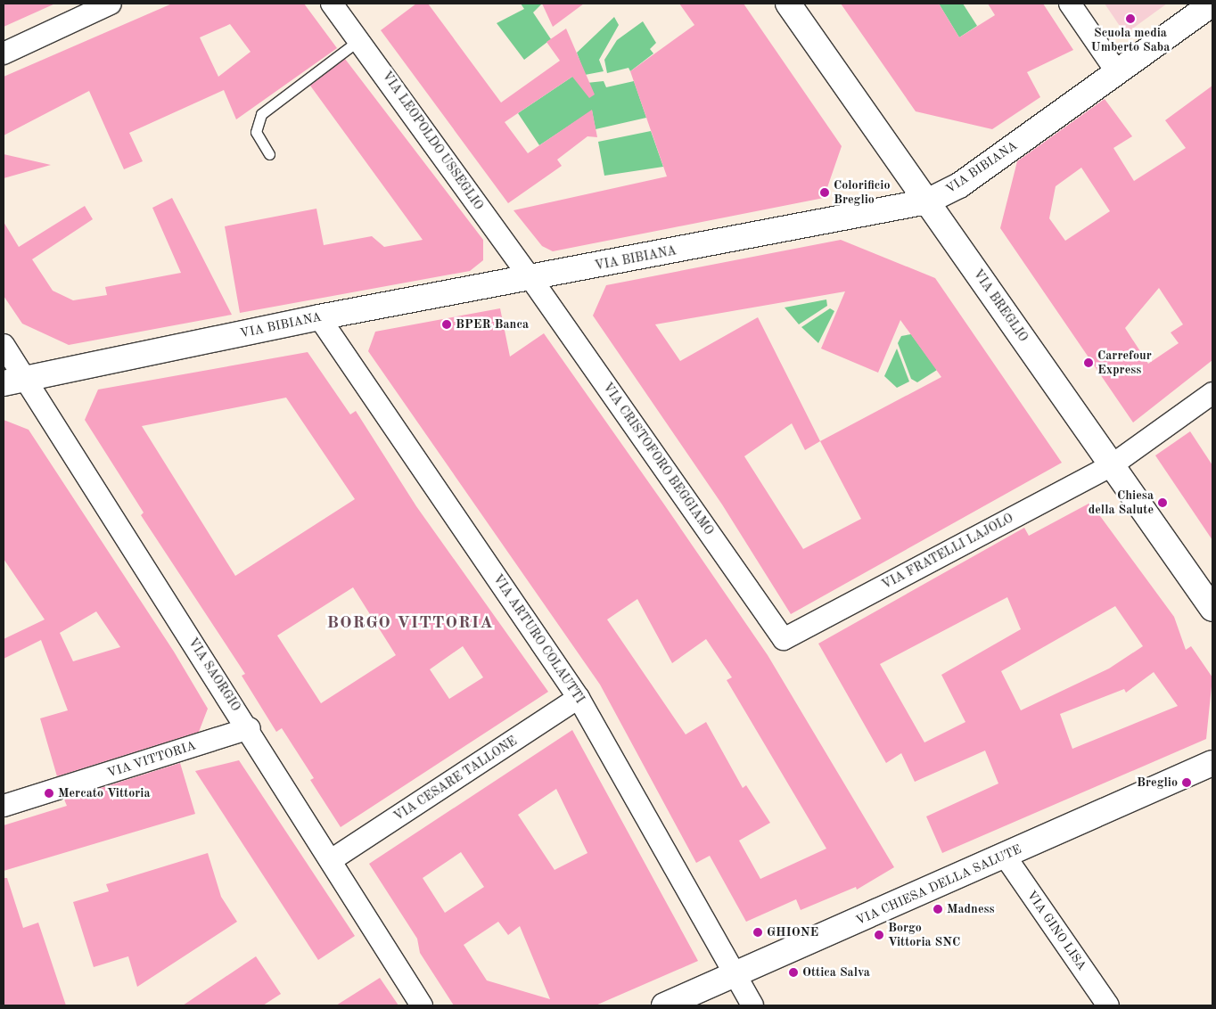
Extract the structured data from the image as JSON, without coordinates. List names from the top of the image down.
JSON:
{
  "streets": {
    "street": [
      "VIA LEOPOLDO USSEGLIO",
      "VIA BIBIANA",
      "VIA BREGLIO",
      "VIA CRISTOFORO BEGGIAMO",
      "VIA FRATELLI LAJOLO",
      "VIA ARTURO COLAUTTI",
      "VIA SAORGIO",
      "VIA VITTORIA",
      "VIA CESARE TALLONE",
      "VIA CHIESA DELLA SALUTE",
      "VIA GINO LISA"
    ]
  },
  "crossings": [
    ["VIA LEOPOLDO USSEGLIO", "VIA BIBIANA"],
    ["VIA LEOPOLDO USSEGLIO", "VIA CRISTOFORO BEGGIAMO"],
    ["VIA BIBIANA", "VIA BREGLIO"],
    ["VIA BIBIANA", "VIA CRISTOFORO BEGGIAMO"],
    ["VIA BIBIANA", "VIA ARTURO COLAUTTI"],
    ["VIA BIBIANA", "VIA SAORGIO"],
    ["VIA BREGLIO", "VIA FRATELLI LAJOLO"],
    ["VIA CRISTOFORO BEGGIAMO", "VIA FRATELLI LAJOLO"],
    ["VIA ARTURO COLAUTTI", "VIA CESARE TALLONE"],
    ["VIA ARTURO COLAUTTI", "VIA CHIESA DELLA SALUTE"],
    ["VIA SAORGIO", "VIA VITTORIA"],
    ["VIA SAORGIO", "VIA CESARE TALLONE"],
    ["VIA CHIESA DELLA SALUTE", "VIA GINO LISA"]
  ],
  "districts": ["BORGO VITTORIA"],
  "places": [
    "Scuola media Umberto Saba",
    "Colorificio Breglio",
    "BPER Banca",
    "Carrefour Express",
    "Chiesa della Salute",
    "Breglio",
    "Mercato Vittoria",
    "Madness",
    "GHIONE",
    "Borgo Vittoria SNC",
    "Ottica Salva"
  ]
}
